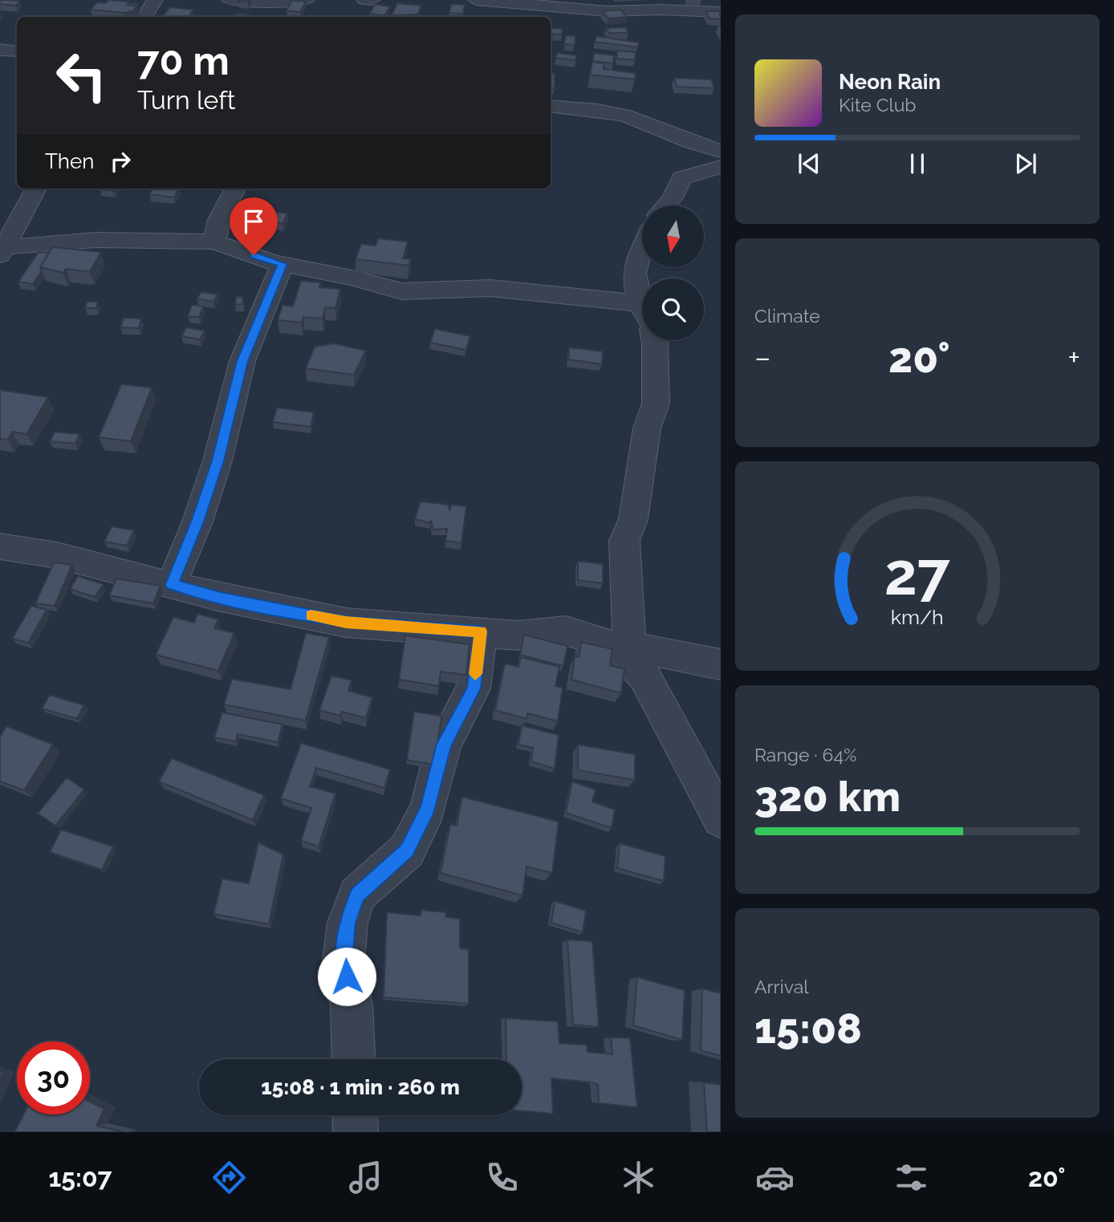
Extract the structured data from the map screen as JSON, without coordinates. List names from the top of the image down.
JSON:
{
  "north": "bottom",
  "page": {
    "turn": ["70 m", "Turn left"],
    "song": ["Neon Rain", "Kite Club"],
    "then": "Then",
    "tile": [
      "Climate",
      ["Range · 64%", "320 km"],
      ["Arrival", "15:08"]
    ],
    "heat": ["−", "20°", "+"],
    "limit": "30",
    "trip": "15:08 · 1 min · 260 m",
    "tabs": ["15:07", "20°"],
    "gauge": ["27", "km/h"]
  }
}
